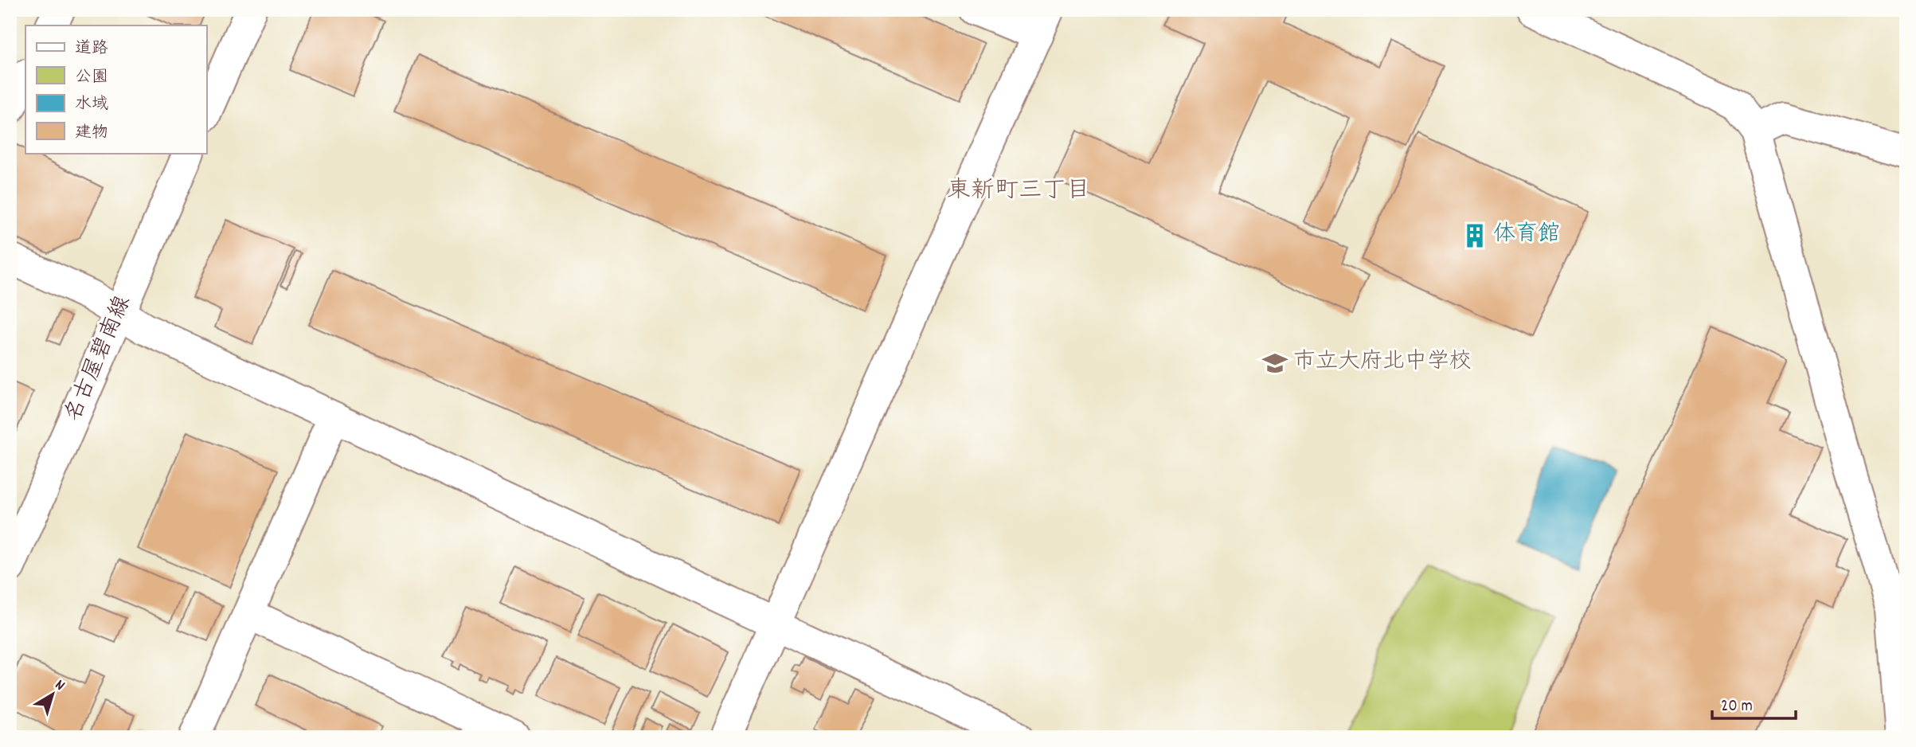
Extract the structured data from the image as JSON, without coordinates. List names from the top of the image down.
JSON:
{
  "streets": {
    "street": ["名古屋碧南線"]
  },
  "districts": ["東新町三丁目"],
  "places": {
    "building": ["体育館"],
    "school or university": ["市立大府北中学校"]
  },
  "legend": [
    "道路",
    "公園",
    "水域",
    "建物"
  ],
  "scale_bar": "20 m",
  "north": "top right"
}
